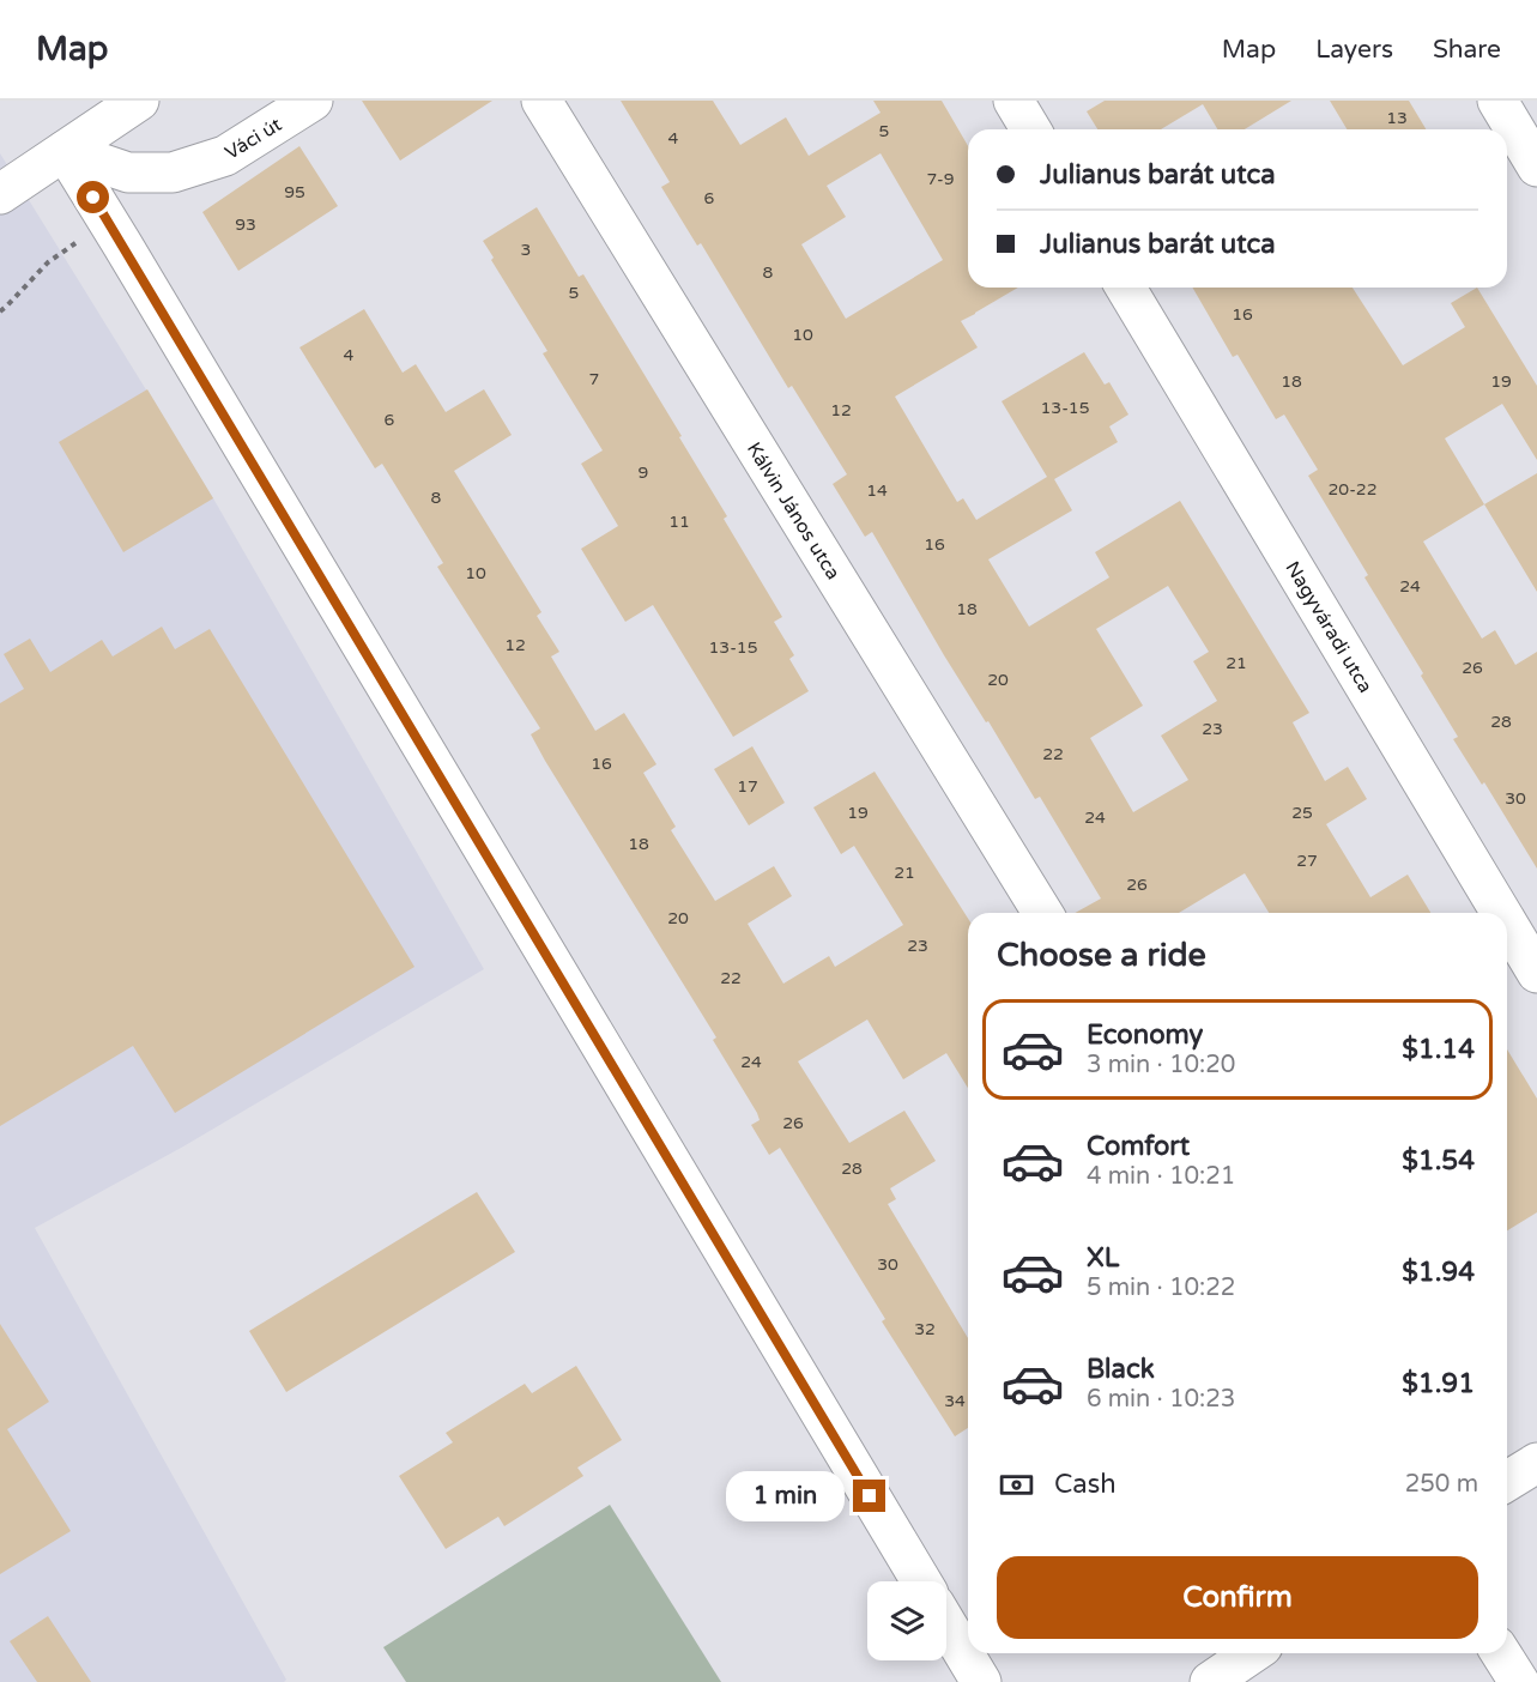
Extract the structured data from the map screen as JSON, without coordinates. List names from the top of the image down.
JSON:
{
  "streets": {
    "street": ["Váci út", "Kálvin János utca", "Nagyváradi utca"]
  },
  "house_numbers": [
    "13",
    "5",
    "4",
    "7-9",
    "95",
    "6",
    "93",
    "3",
    "8",
    "5",
    "16",
    "10",
    "4",
    "7",
    "18",
    "19",
    "13-15",
    "12",
    "6",
    "9",
    "20-22",
    "14",
    "8",
    "11",
    "16",
    "10",
    "24",
    "18",
    "12",
    "13-15",
    "21",
    "26",
    "20",
    "28",
    "23",
    "22",
    "16",
    "17",
    "30",
    "19",
    "25",
    "24",
    "18",
    "27",
    "21",
    "26",
    "20",
    "23",
    "22",
    "24",
    "26",
    "28",
    "30",
    "32",
    "34"
  ],
  "page": {
    "header": "Map",
    "nav": ["Map", "Layers", "Share"],
    "banner": ["Julianus barát utca", "Julianus barát utca"],
    "heading": "Choose a ride",
    "list": [
      {
        "name": "Economy",
        "note": "3 min · 10:20",
        "value": "$1.14"
      },
      {
        "name": "Comfort",
        "note": "4 min · 10:21",
        "value": "$1.54"
      },
      {
        "name": "XL",
        "note": "5 min · 10:22",
        "value": "$1.94"
      },
      {
        "name": "Black",
        "note": "6 min · 10:23",
        "value": "$1.91"
      }
    ],
    "pay": ["Cash", "250 m"],
    "bubble": "1 min",
    "buttons": "Confirm"
  }
}
